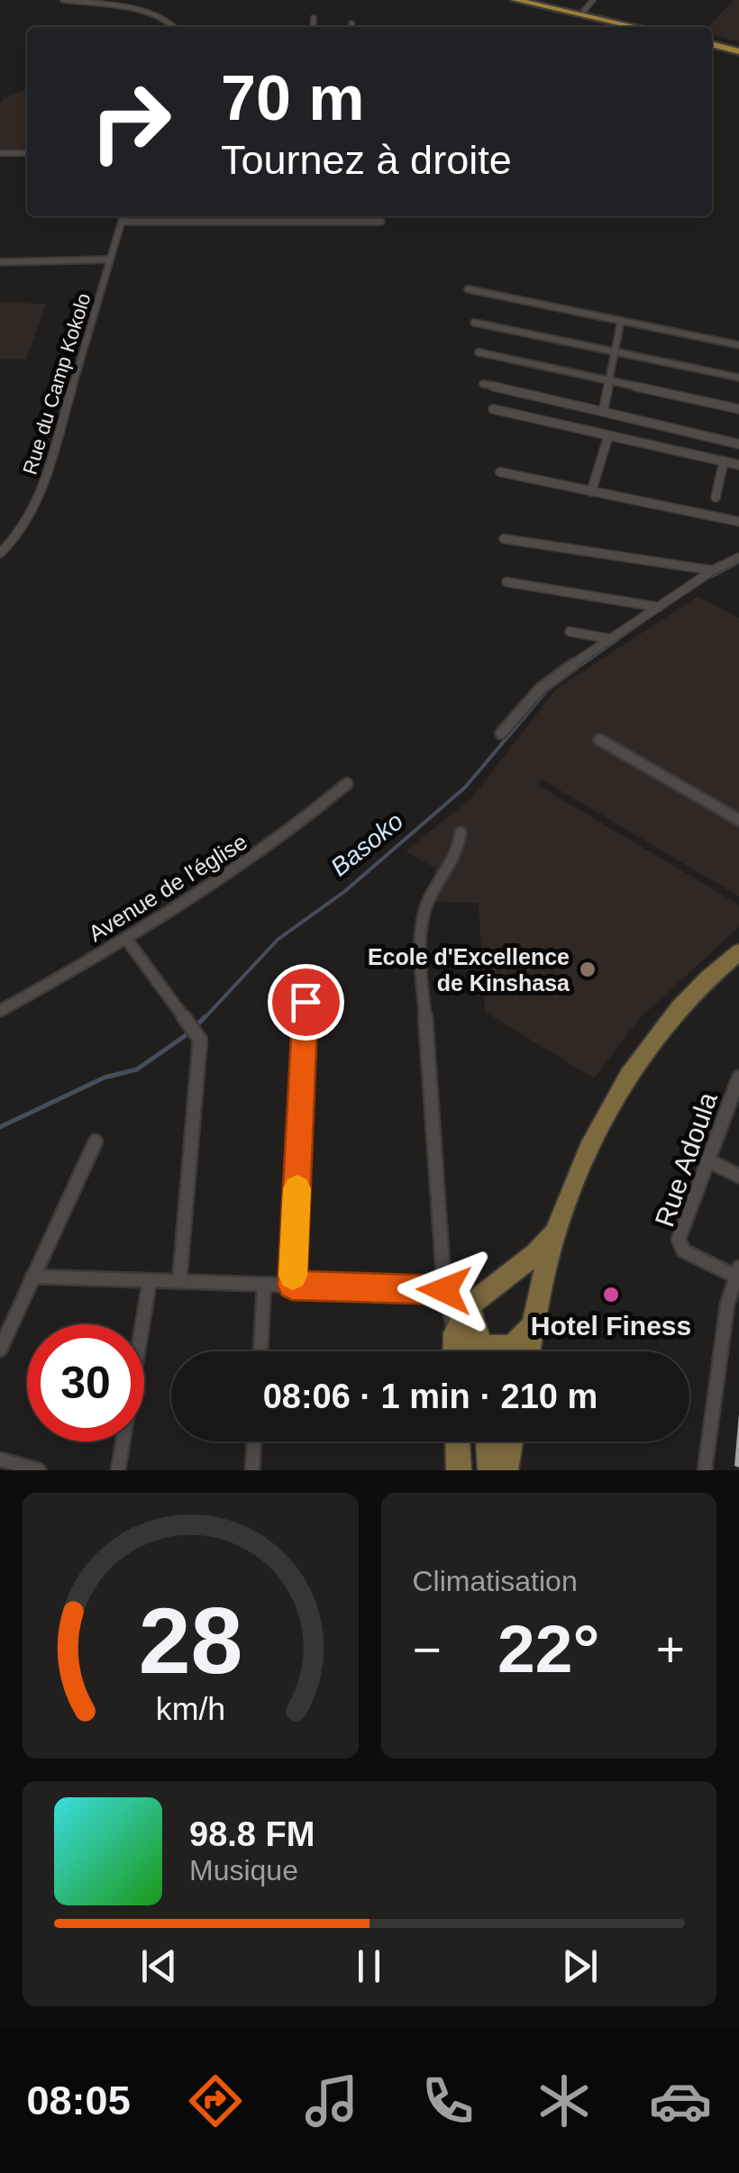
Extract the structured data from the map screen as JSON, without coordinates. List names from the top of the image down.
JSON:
{
  "streets": {
    "street": ["Rue du Camp Kokolo", "Avenue de l'église", "Rue Adoula"]
  },
  "water": ["Basoko"],
  "places": ["Ecole d'Excellence de Kinshasa", "Hotel Finess"],
  "page": {
    "turn": ["70 m", "Tournez à droite"],
    "limit": "30",
    "trip": "08:06 · 1 min · 210 m",
    "tile": "Climatisation",
    "heat": ["−", "22°", "+"],
    "song": ["98.8 FM", "Musique"],
    "tabs": "08:05",
    "gauge": ["28", "km/h"]
  }
}
